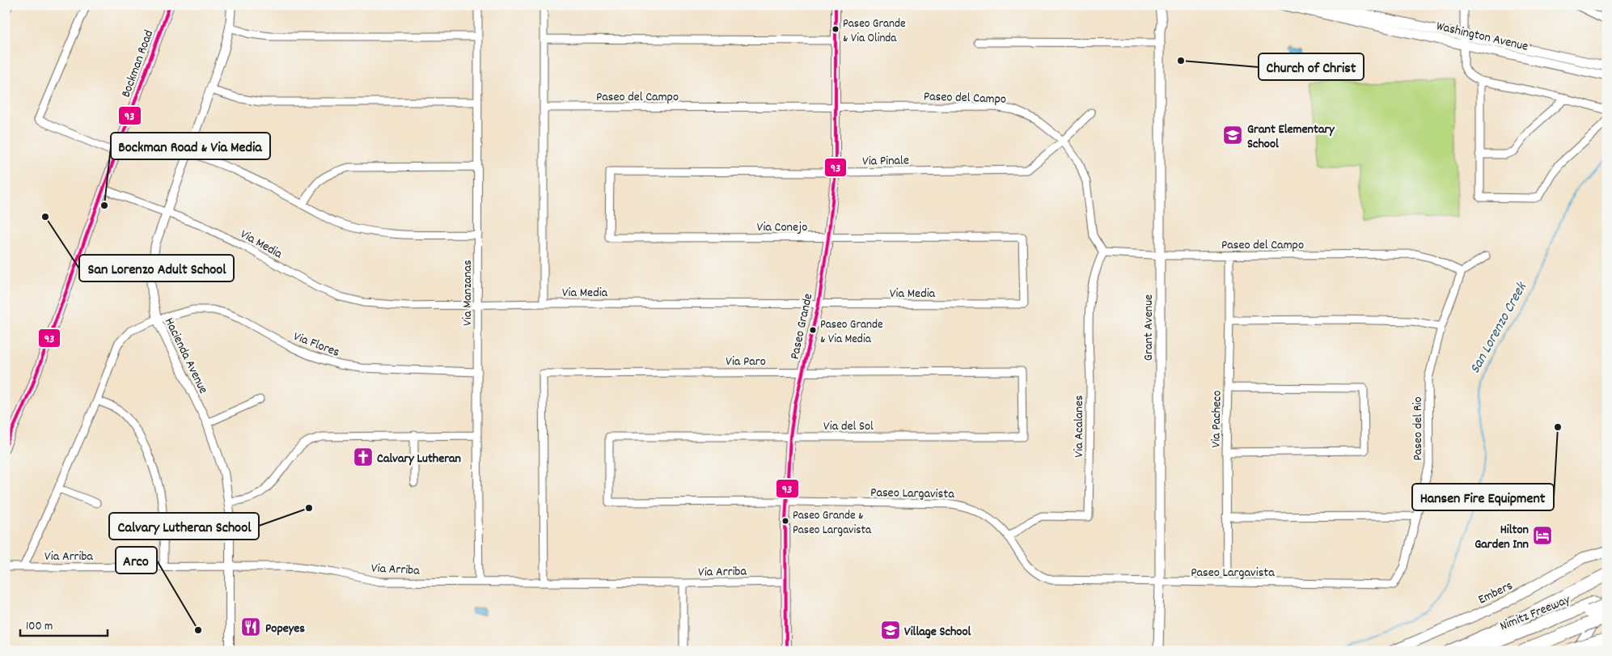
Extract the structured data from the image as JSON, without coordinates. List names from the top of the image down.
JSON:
{
  "streets": {
    "highway": ["Nimitz Freeway"],
    "main road": ["Washington Avenue", "Grant Avenue", "Embers"],
    "street": [
      "Bockman Road",
      "Paseo del Campo",
      "Via Pinale",
      "Via Conejo",
      "Via Media",
      "Via Manzanas",
      "Paseo Grande",
      "Via Flores",
      "Hacienda Avenue",
      "Via Paro",
      "Via Pacheco",
      "Via del Sol",
      "Via Acalanes",
      "Paseo del Rio",
      "Paseo Largavista",
      "Via Arriba"
    ]
  },
  "crossings": [
    ["Bockman Road", "Via Media"],
    ["Paseo del Campo", "Via Pinale"],
    ["Paseo del Campo", "Paseo Grande"],
    ["Paseo del Campo", "Grant Avenue"],
    ["Paseo del Campo", "Via Pacheco"],
    ["Paseo del Campo", "Via Acalanes"],
    ["Paseo del Campo", "Paseo del Rio"],
    ["Via Pinale", "Via Conejo"],
    ["Via Pinale", "Paseo Grande"],
    ["Via Conejo", "Via Media"],
    ["Via Conejo", "Paseo Grande"],
    ["Via Media", "Via Manzanas"],
    ["Via Media", "Paseo Grande"],
    ["Via Media", "Hacienda Avenue"],
    ["Via Manzanas", "Via Flores"],
    ["Via Manzanas", "Via Arriba"],
    ["Paseo Grande", "Via Paro"],
    ["Paseo Grande", "Via del Sol"],
    ["Paseo Grande", "Paseo Largavista"],
    ["Paseo Grande", "Via Arriba"],
    ["Grant Avenue", "Paseo Largavista"],
    ["Via Flores", "Hacienda Avenue"],
    ["Via Flores", "Via Arriba"],
    ["Hacienda Avenue", "Via Arriba"],
    ["Via Paro", "Via del Sol"],
    ["Via Paro", "Via Arriba"],
    ["Via Pacheco", "Paseo Largavista"],
    ["Via del Sol", "Paseo Largavista"],
    ["Via Acalanes", "Paseo Largavista"],
    ["Paseo del Rio", "Paseo Largavista"]
  ],
  "water": ["San Lorenzo Creek"],
  "places": {
    "other": [
      "Paseo Grande & Via Olinda",
      "Church of Christ",
      "Bockman Road & Via Media",
      "San Lorenzo Adult School",
      "Paseo Grande & Via Media",
      "Hansen Fire Equipment",
      "Calvary Lutheran School",
      "Paseo Grande & Paseo Largavista",
      "Arco"
    ],
    "school or university": ["Grant Elementary School", "Village School"],
    "church": ["Calvary Lutheran"],
    "hotel": ["Hilton Garden Inn"],
    "restaurant": ["Popeyes"]
  },
  "lines": ["transit line 93"],
  "scale_bar": "100 m"
}
